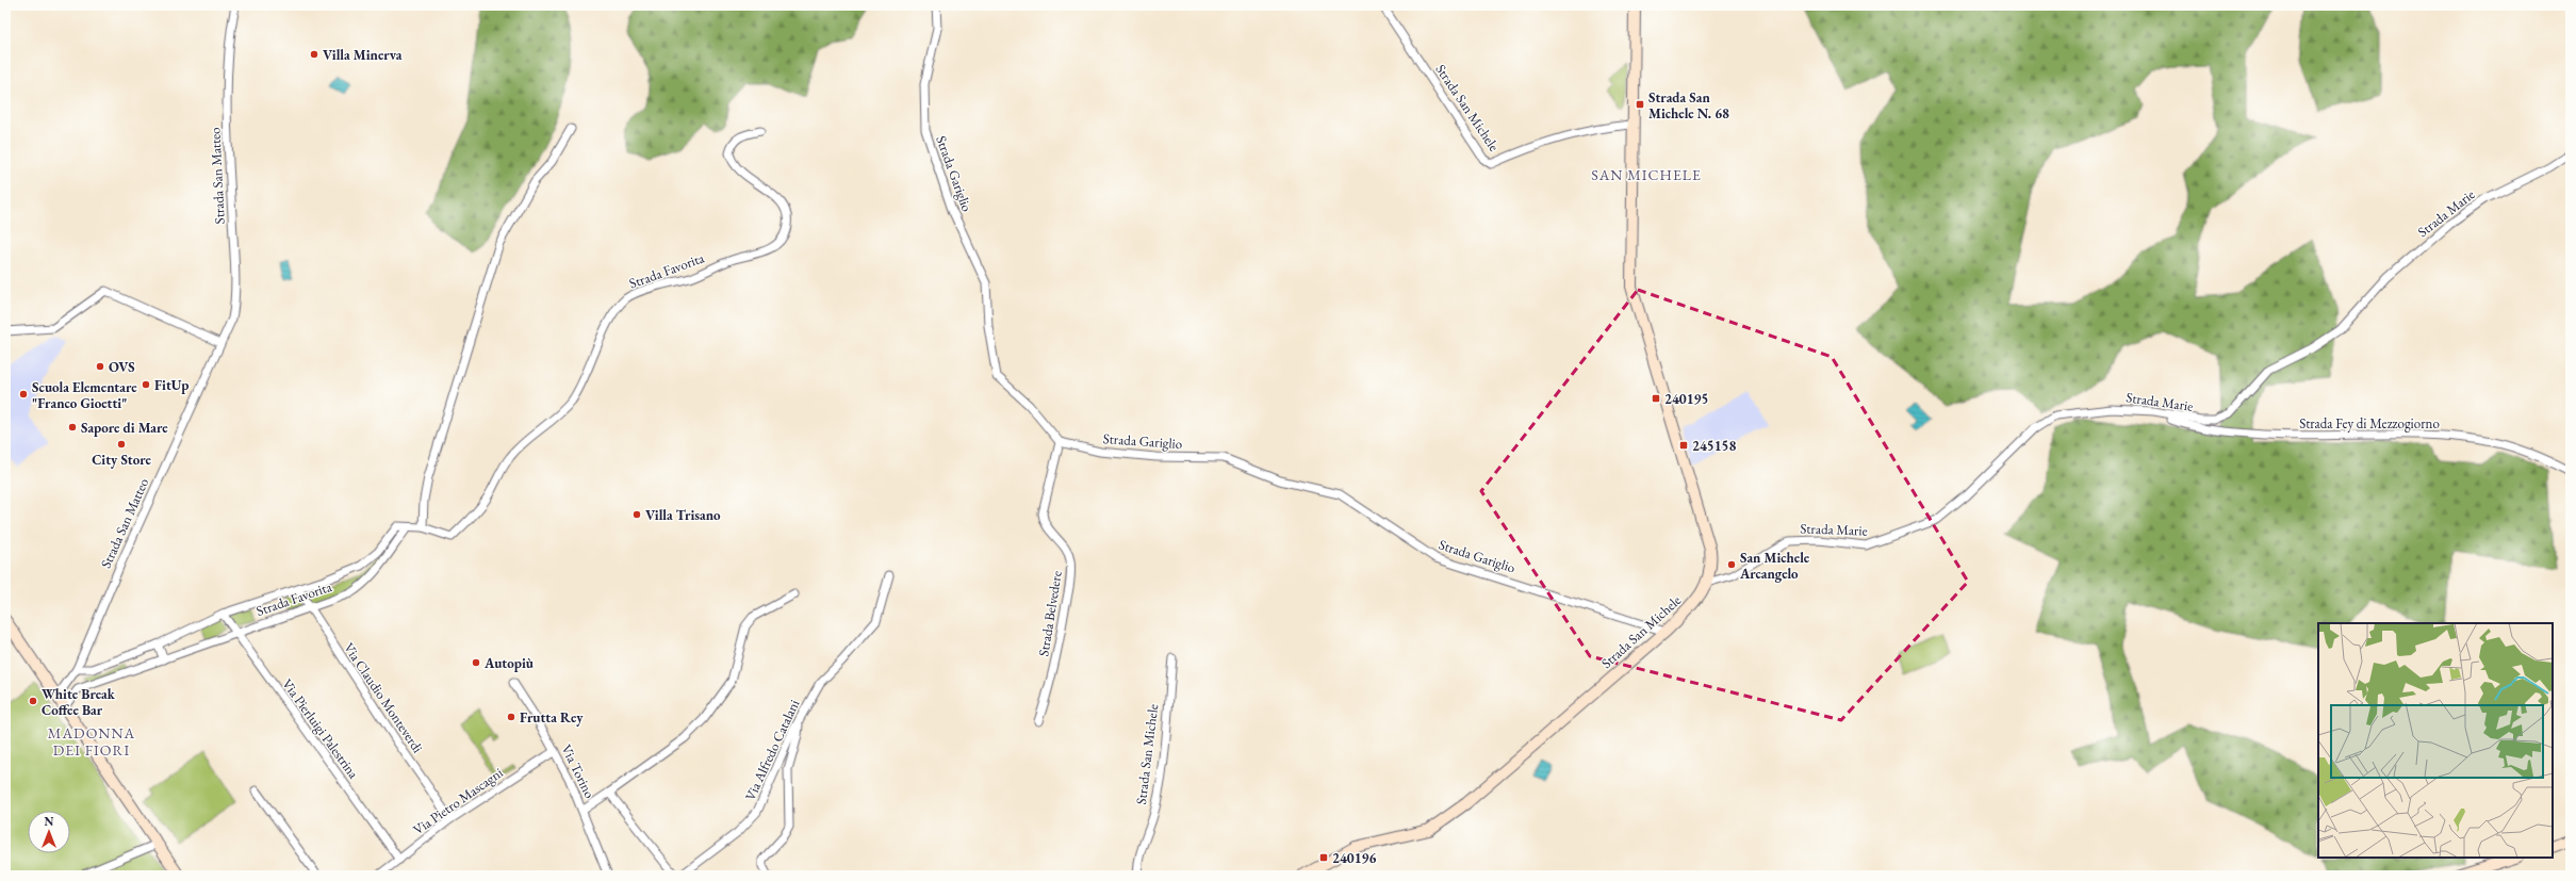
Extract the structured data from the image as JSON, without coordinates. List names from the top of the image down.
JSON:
{
  "streets": {
    "street": [
      "Strada San Michele",
      "Strada Gariglio",
      "Strada San Matteo",
      "Strada Marie",
      "Strada Favorita",
      "Strada Fey di Mezzogiorno",
      "Strada Belvedere",
      "Via Claudio Monteverdi",
      "Via Pierluigi Palestrina",
      "Via Alfredo Catalani",
      "Via Torino",
      "Via Pietro Mascagni"
    ]
  },
  "crossings": [
    ["Strada San Michele", "Strada Gariglio"],
    ["Strada San Michele", "Strada Marie"],
    ["Strada Gariglio", "Strada Belvedere"],
    ["Strada San Matteo", "Strada Favorita"],
    ["Strada Marie", "Strada Fey di Mezzogiorno"],
    ["Strada Favorita", "Via Claudio Monteverdi"],
    ["Strada Favorita", "Via Pierluigi Palestrina"],
    ["Via Claudio Monteverdi", "Via Pietro Mascagni"],
    ["Via Pierluigi Palestrina", "Via Pietro Mascagni"],
    ["Via Torino", "Via Pietro Mascagni"]
  ],
  "districts": ["SAN MICHELE", "MADONNA DEI FIORI"],
  "places": {
    "other": [
      "Villa Minerva",
      "OVS",
      "FitUp",
      "Scuola Elementare \"Franco Gioetti\"",
      "Sapore di Mare",
      "City Store",
      "Villa Trisano",
      "San Michele Arcangelo",
      "Autopiù",
      "White Break Coffee Bar",
      "Frutta Rey"
    ],
    "transit": [
      "Strada San Michele N. 68",
      "240195",
      "245158",
      "240196"
    ]
  },
  "north": "top"
}
